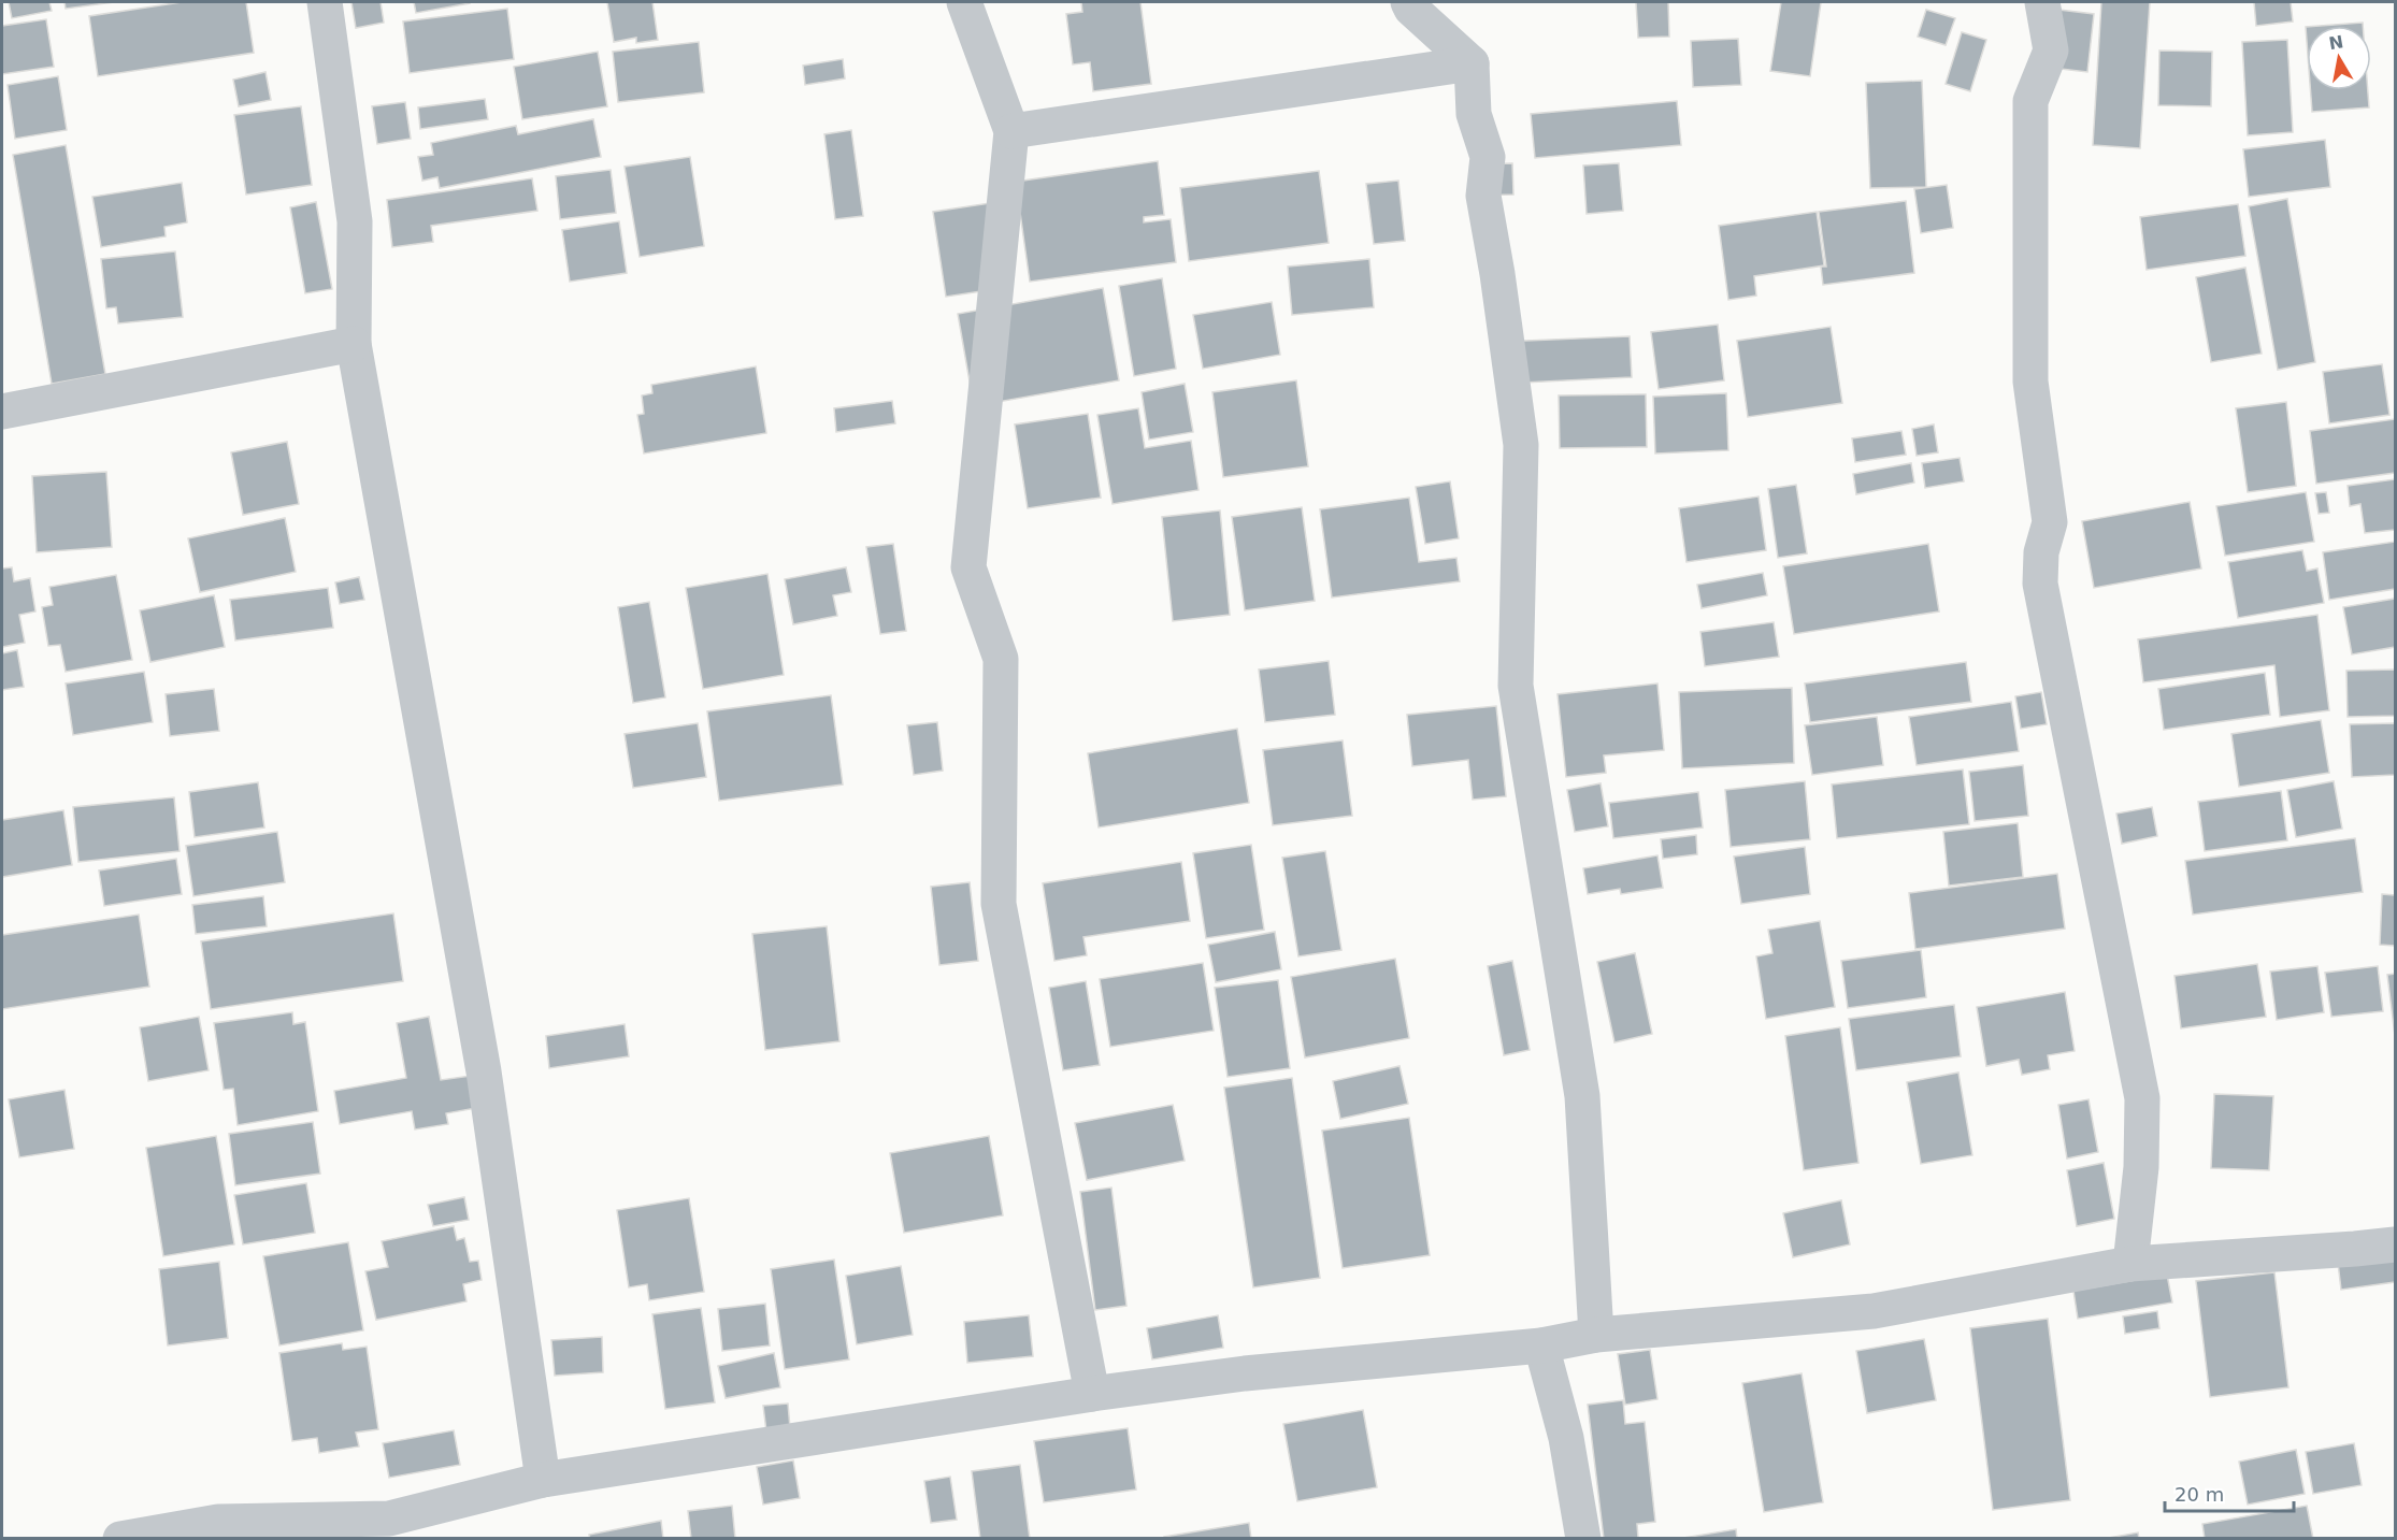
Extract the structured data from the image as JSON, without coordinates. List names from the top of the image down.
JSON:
{
  "scale_bar": "20 m",
  "north": "top"
}
